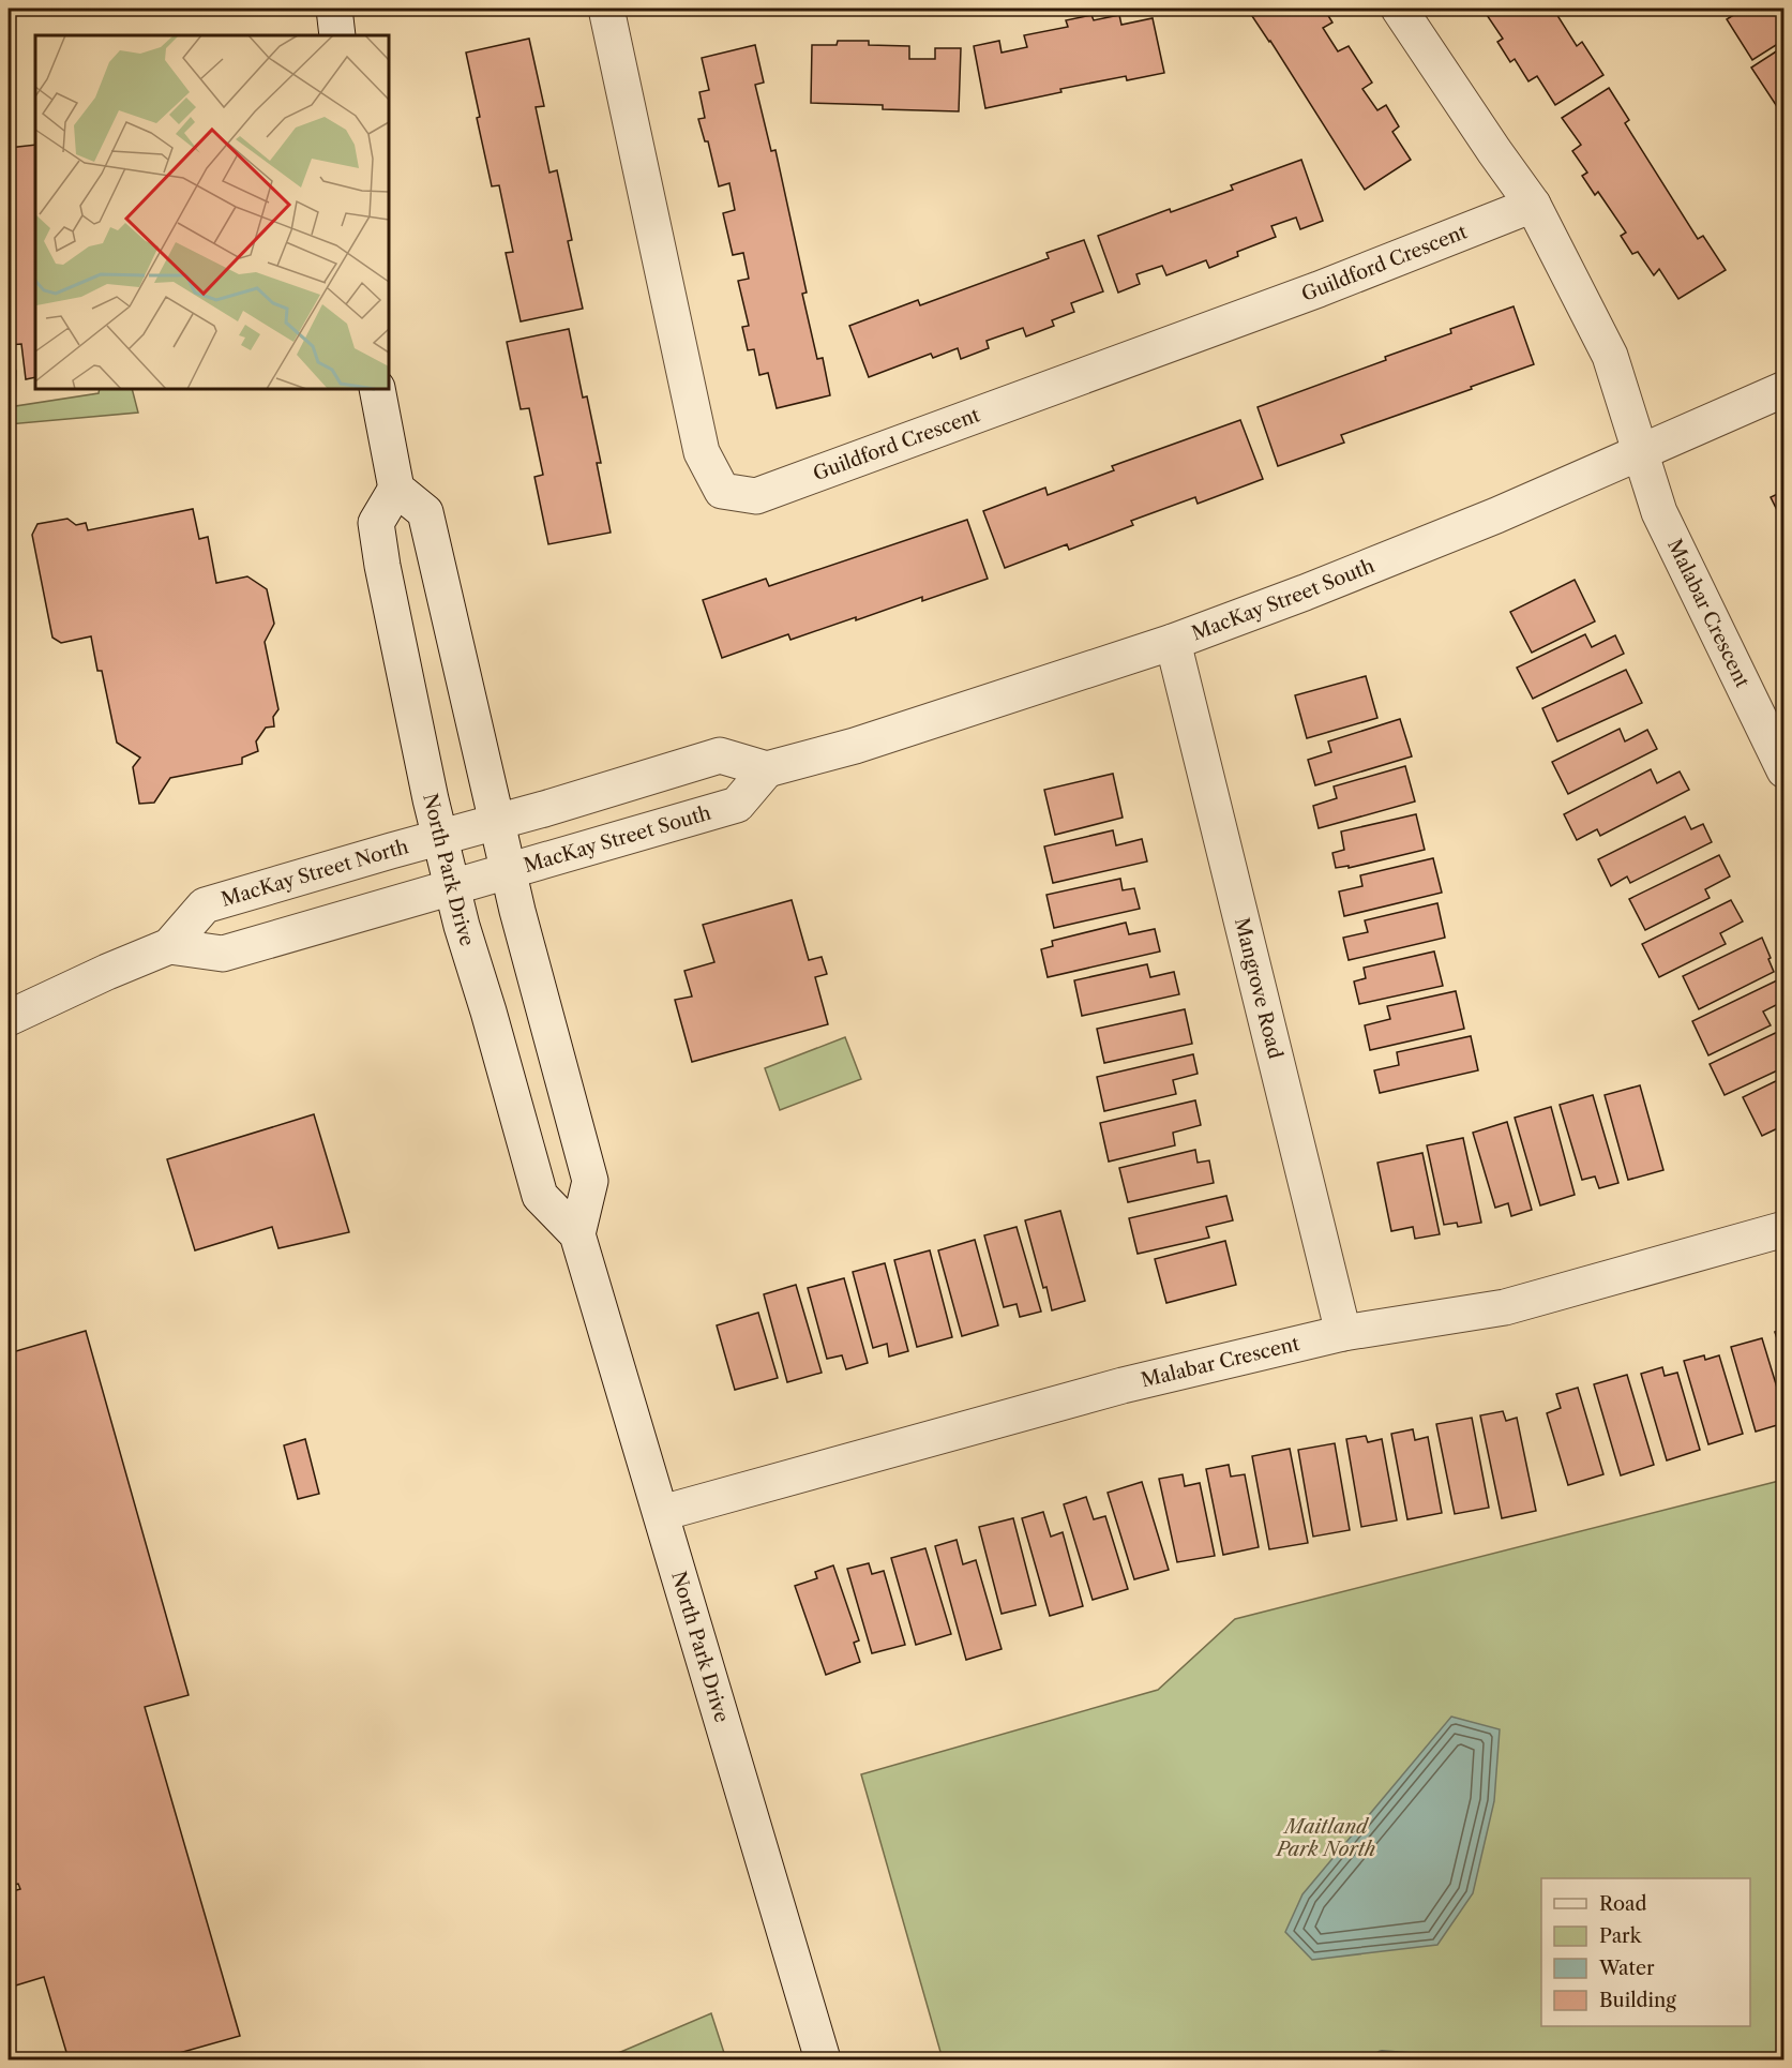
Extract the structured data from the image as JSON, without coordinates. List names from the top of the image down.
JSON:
{
  "streets": {
    "street": [
      "Guildford Crescent",
      "MacKay Street South",
      "Malabar Crescent",
      "North Park Drive",
      "MacKay Street North",
      "Mangrove Road"
    ]
  },
  "crossings": [
    ["MacKay Street South", "Malabar Crescent"],
    ["MacKay Street South", "North Park Drive"],
    ["MacKay Street South", "Mangrove Road"],
    ["Malabar Crescent", "North Park Drive"],
    ["Malabar Crescent", "Mangrove Road"],
    ["North Park Drive", "MacKay Street North"]
  ],
  "parks": ["Maitland Park North"],
  "legend": [
    "Road",
    "Park",
    "Water",
    "Building"
  ]
}
